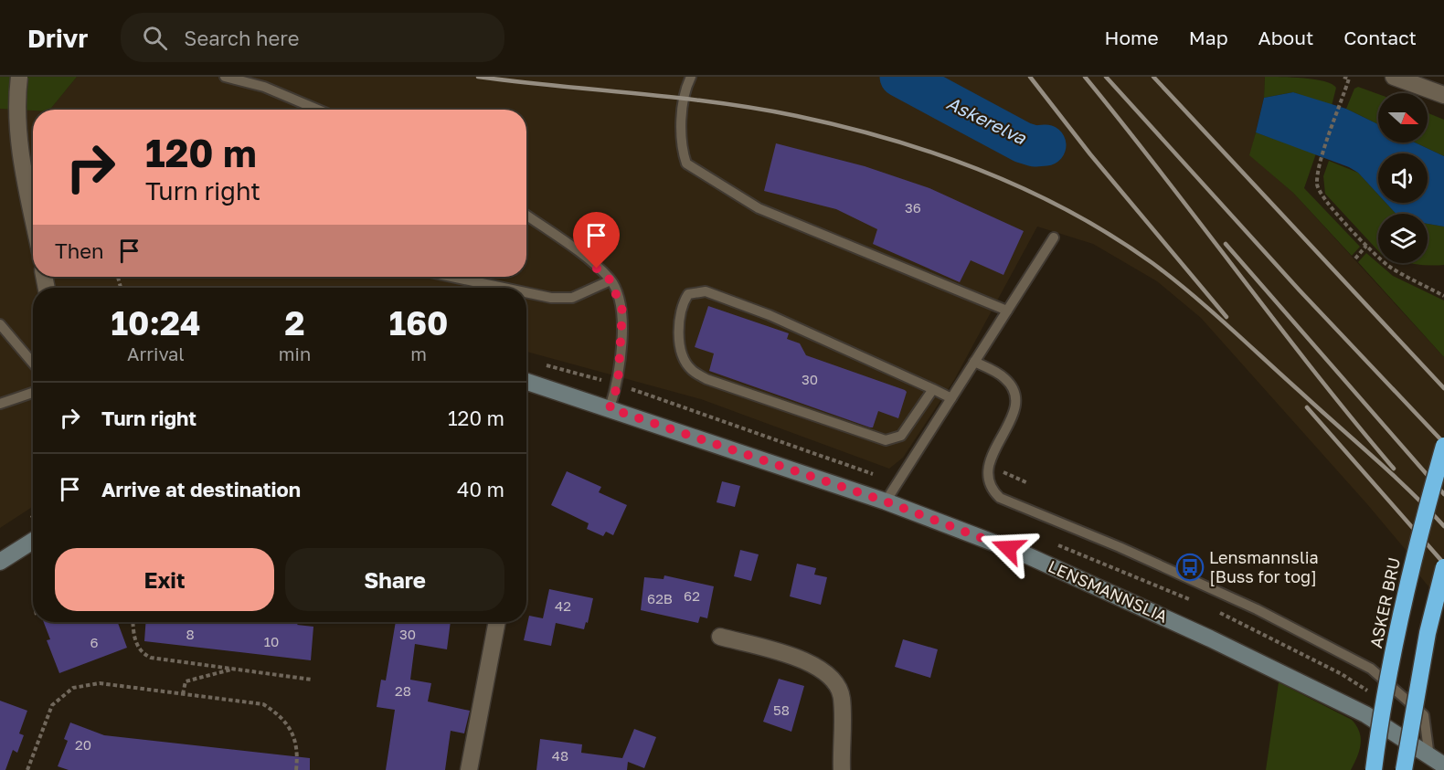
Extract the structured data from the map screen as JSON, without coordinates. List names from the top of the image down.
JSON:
{
  "streets": {
    "highway": ["ASKER BRU"],
    "street": ["LENSMANNSLIA"]
  },
  "water": ["Askerelva"],
  "places": {
    "bus stop": ["Lensmannslia [Buss for tog]"]
  },
  "house_numbers": [
    "36",
    "30",
    "62",
    "62B",
    "42",
    "8",
    "30",
    "10",
    "6",
    "28",
    "58",
    "20",
    "48"
  ],
  "north": "right",
  "page": {
    "header": "Drivr",
    "search": "Search here",
    "nav": [
      "Home",
      "Map",
      "About",
      "Contact"
    ],
    "turn": ["120 m", "Turn right"],
    "then": "Then",
    "eta": [
      "10:24",
      "Arrival",
      "2",
      "min",
      "160",
      "m"
    ],
    "list": [
      {
        "name": "Turn right",
        "value": "120 m"
      },
      {
        "name": "Arrive at destination",
        "value": "40 m"
      }
    ],
    "buttons": ["Exit", "Share"]
  }
}
